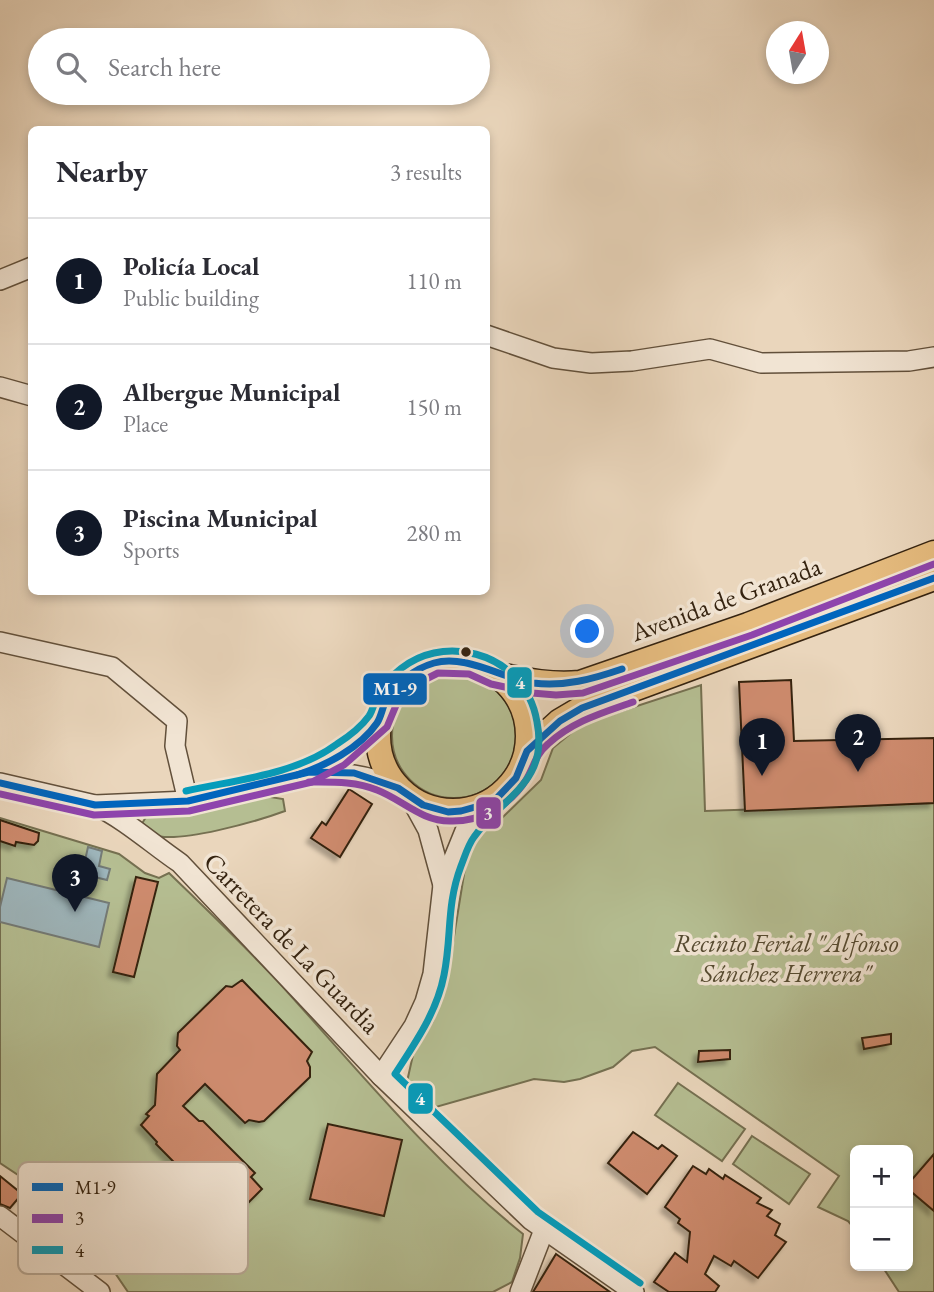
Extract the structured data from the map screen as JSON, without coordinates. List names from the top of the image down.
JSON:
{
  "streets": {
    "main road": ["Avenida de Granada"],
    "street": ["Carretera de La Guardia"]
  },
  "parks": ["Recinto Ferial \"Alfonso Sánchez Herrera\""],
  "lines": ["transit line 3", "transit line M1-9", "transit line 4"],
  "legend": ["M1-9", "3", "4"],
  "north": "top",
  "page": {
    "search": "Search here",
    "heading": ["Nearby", "3 results"],
    "list": [
      {
        "mark": "1",
        "name": "Policía Local",
        "note": "Public building",
        "value": "110 m"
      },
      {
        "mark": "2",
        "name": "Albergue Municipal",
        "note": "Place",
        "value": "150 m"
      },
      {
        "mark": "3",
        "name": "Piscina Municipal",
        "note": "Sports",
        "value": "280 m"
      }
    ],
    "pins": ["2", "1", "3"],
    "map_buttons": ["+", "−"]
  }
}
